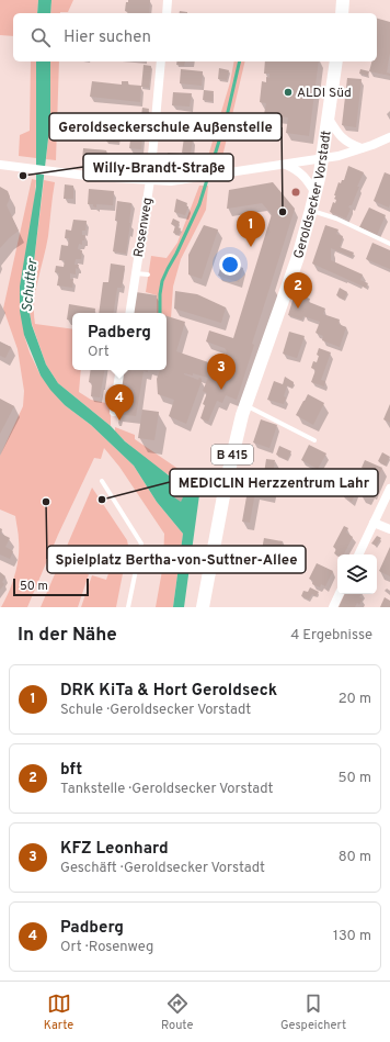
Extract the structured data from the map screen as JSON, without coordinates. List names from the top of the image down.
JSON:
{
  "streets": {
    "main road": ["Geroldsecker Vorstadt", "B 415"],
    "street": ["Rosenweg"]
  },
  "water": ["Schutter"],
  "places": [
    "ALDI Süd",
    "Willy-Brandt-Straße",
    "Geroldseckerschule Außenstelle",
    "MEDICLIN Herzzentrum Lahr",
    "Spielplatz Bertha-von-Suttner-Allee"
  ],
  "scale_bar": "50 m",
  "page": {
    "search": "Hier suchen",
    "pins": [
      "1",
      "2",
      "3",
      "4"
    ],
    "popup": ["Padberg", "Ort"],
    "scale": "50 m",
    "heading": ["In der Nähe", "4 Ergebnisse"],
    "list": [
      {
        "mark": "1",
        "name": "DRK KiTa & Hort Geroldseck",
        "note": "Schule · Geroldsecker Vorstadt",
        "value": "20 m"
      },
      {
        "mark": "2",
        "name": "bft",
        "note": "Tankstelle · Geroldsecker Vorstadt",
        "value": "50 m"
      },
      {
        "mark": "3",
        "name": "KFZ Leonhard",
        "note": "Geschäft · Geroldsecker Vorstadt",
        "value": "80 m"
      },
      {
        "mark": "4",
        "name": "Padberg",
        "note": "Ort · Rosenweg",
        "value": "130 m"
      }
    ],
    "nav": ["Karte", "Route", "Gespeichert"]
  }
}
